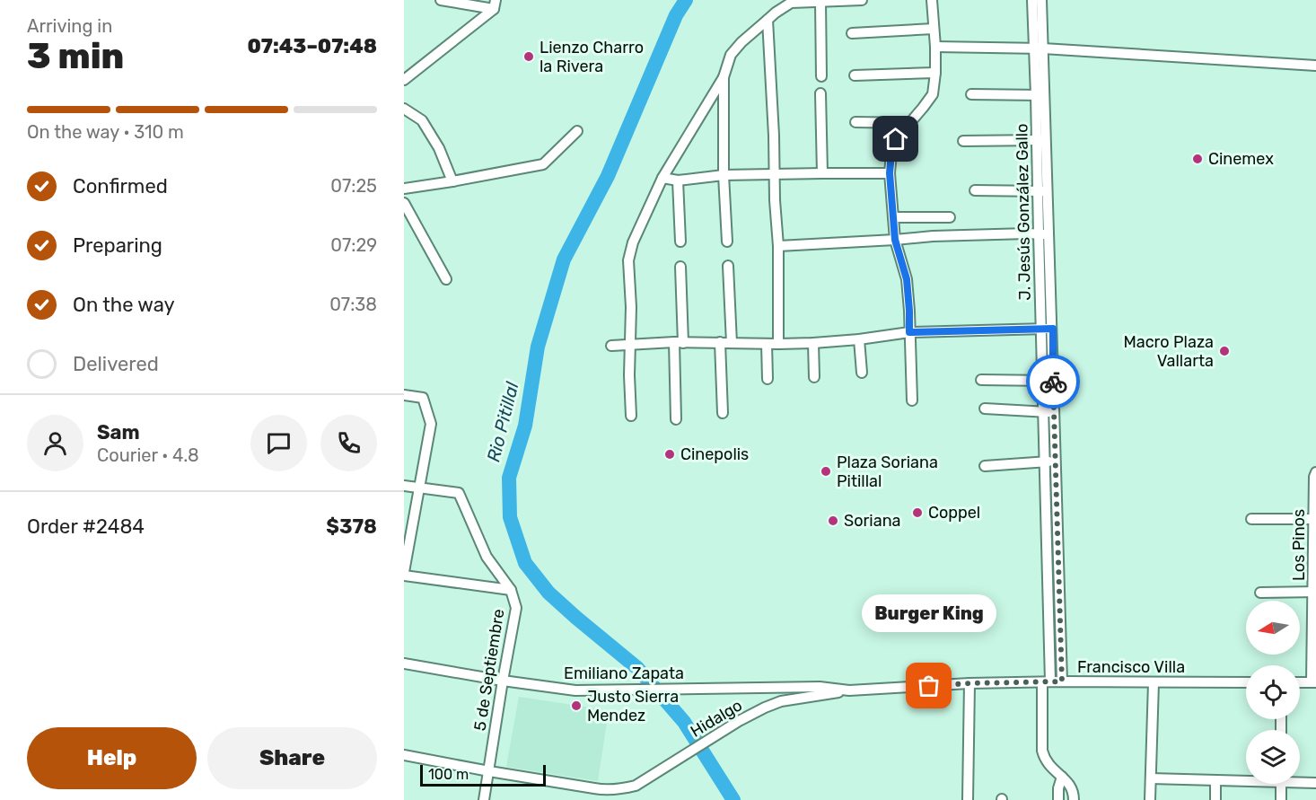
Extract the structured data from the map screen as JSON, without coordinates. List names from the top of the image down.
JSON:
{
  "streets": {
    "street": [
      "J. Jesús González Gallo",
      "Los Pinos",
      "Francisco Villa",
      "5 de Septiembre",
      "Emiliano Zapata",
      "Hidalgo"
    ]
  },
  "crossings": [
    ["J. Jesús González Gallo", "Francisco Villa"],
    ["Francisco Villa", "Emiliano Zapata"],
    ["Francisco Villa", "Hidalgo"],
    ["5 de Septiembre", "Emiliano Zapata"],
    ["5 de Septiembre", "Hidalgo"]
  ],
  "water": ["Rio Pitillal"],
  "places": [
    "Lienzo Charro la Rivera",
    "Cinemex",
    "Macro Plaza Vallarta",
    "Cinepolis",
    "Plaza Soriana Pitillal",
    "Coppel",
    "Soriana",
    "Burger King",
    "Justo Sierra Mendez"
  ],
  "scale_bar": "100 m",
  "north": "left",
  "page": {
    "heading": ["3 min", "Arriving in", "07:43–07:48"],
    "panel": [
      "Sam",
      "Courier · 4.8",
      "Order #2484",
      "$378"
    ],
    "bar": "On the way · 310 m",
    "list": [
      ["Confirmed", "07:25"],
      ["Preparing", "07:29"],
      ["On the way", "07:38"],
      "Delivered"
    ],
    "bubble": "Burger King",
    "buttons": ["Help", "Share"],
    "scale": "100 m"
  }
}
